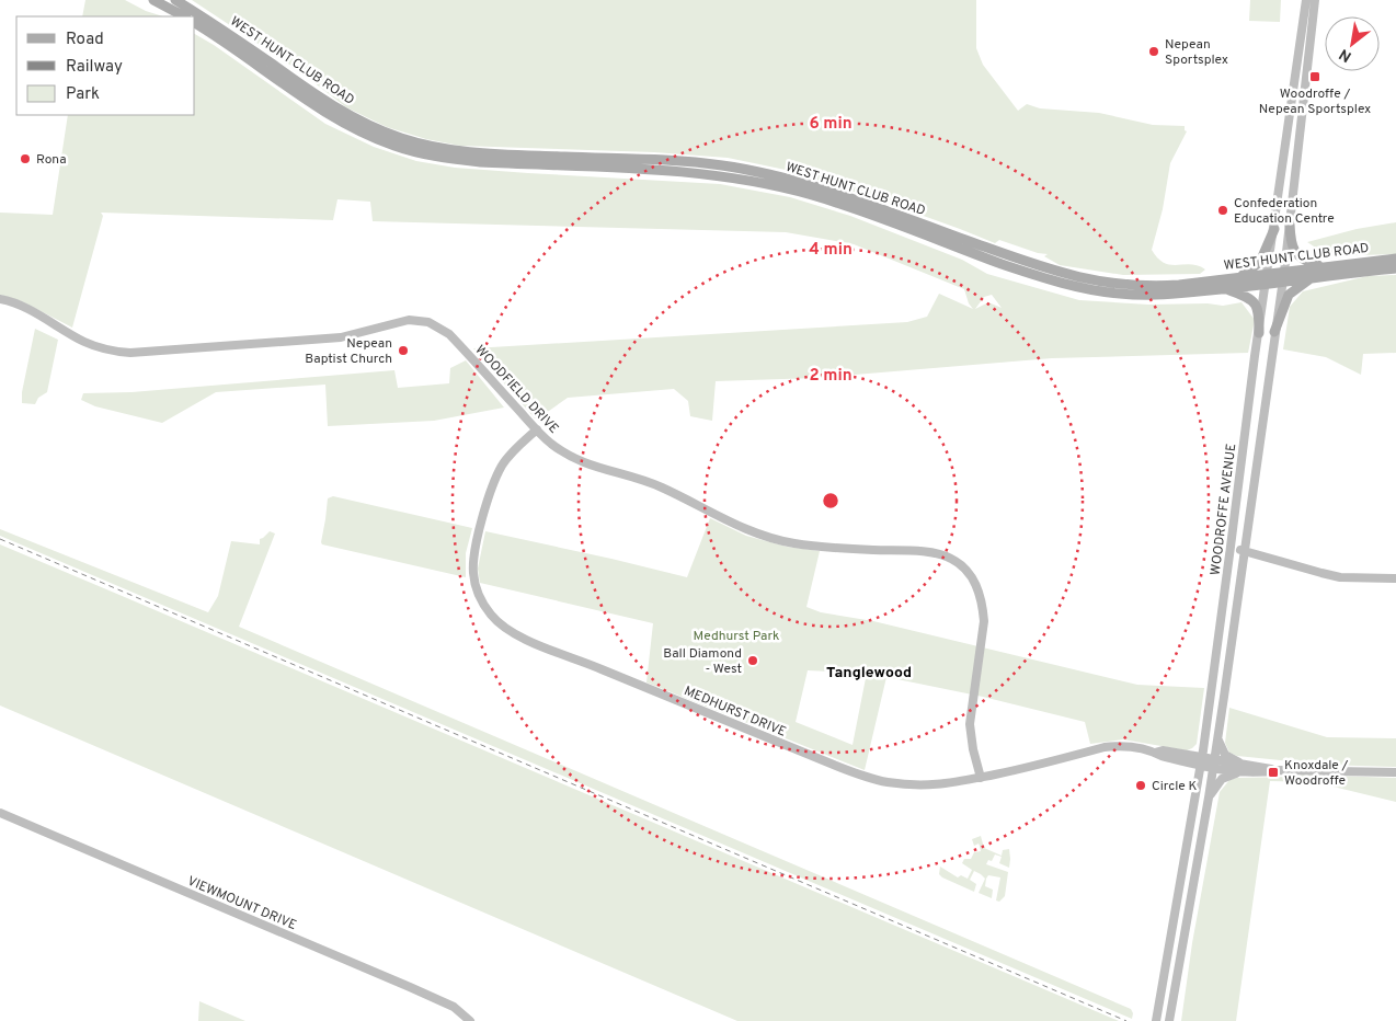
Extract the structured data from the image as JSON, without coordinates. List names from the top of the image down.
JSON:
{
  "streets": {
    "main road": ["WEST HUNT CLUB ROAD"],
    "street": [
      "WOODFIELD DRIVE",
      "WOODROFFE AVENUE",
      "MEDHURST DRIVE",
      "VIEWMOUNT DRIVE"
    ]
  },
  "crossings": [
    ["WEST HUNT CLUB ROAD", "WOODROFFE AVENUE"],
    ["WOODFIELD DRIVE", "MEDHURST DRIVE"],
    ["WOODROFFE AVENUE", "MEDHURST DRIVE"]
  ],
  "districts": ["Tanglewood"],
  "parks": ["Medhurst Park"],
  "places": {
    "other": [
      "Nepean Sportsplex",
      "Rona",
      "Confederation Education Centre",
      "Nepean Baptist Church",
      "Ball Diamond - West",
      "Circle K"
    ],
    "transit": ["Woodroffe / Nepean Sportsplex", "Knoxdale / Woodroffe"]
  },
  "legend": ["Road", "Railway", "Park"],
  "north": "bottom left",
  "rings": ["6 min", "4 min", "2 min"]
}
